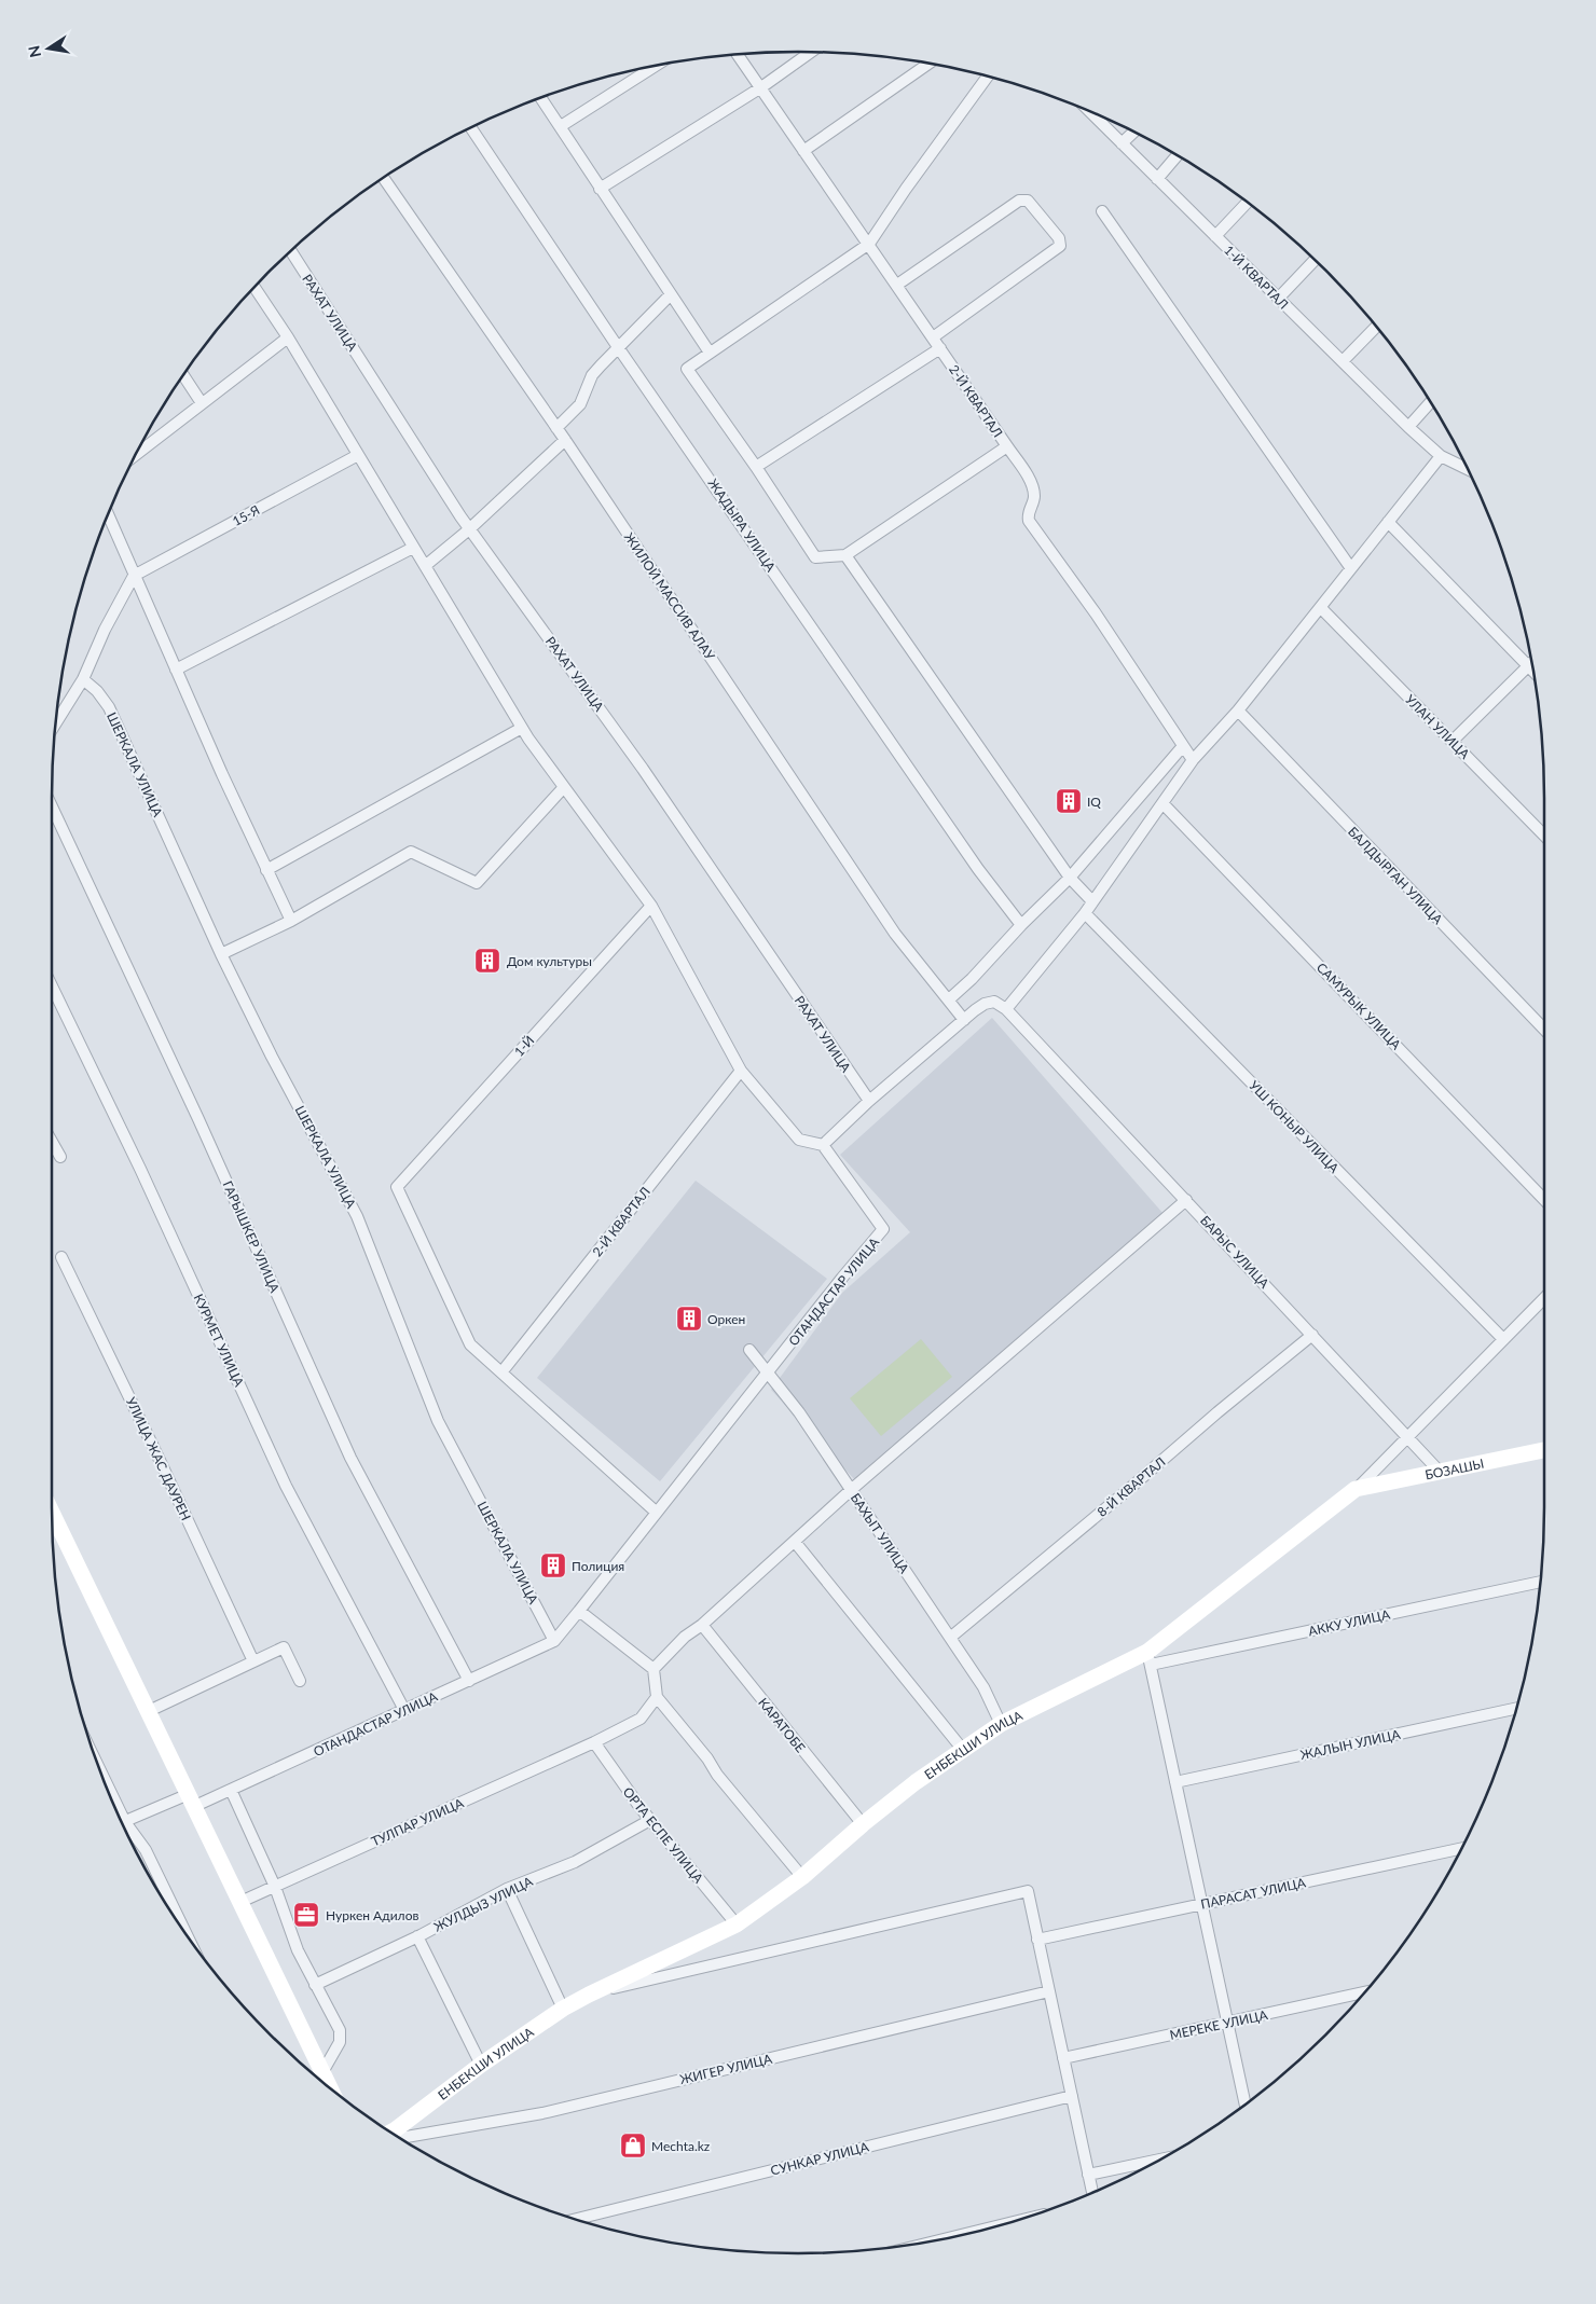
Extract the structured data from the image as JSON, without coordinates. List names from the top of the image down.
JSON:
{
  "streets": {
    "street": [
      "1-Й КВАРТАЛ",
      "РАХАТ УЛИЦА",
      "2-Й КВАРТАЛ",
      "15-Я",
      "ЖАДЫРА УЛИЦА",
      "ЖИЛОЙ МАССИВ АЛАУ",
      "УЛАН УЛИЦА",
      "ШЕРКАЛА УЛИЦА",
      "БАЛДЫРГАН УЛИЦА",
      "САМУРЫК УЛИЦА",
      "1-Й",
      "УШ КОНЫР УЛИЦА",
      "ГАРЫШКЕР УЛИЦА",
      "БАРЫС УЛИЦА",
      "ОТАНДАСТАР УЛИЦА",
      "КУРМЕТ УЛИЦА",
      "УЛИЦА ЖАС ДАУРЕН",
      "БОЗАШЫ",
      "8-Й КВАРТАЛ",
      "БАХЫТ УЛИЦА",
      "АККУ УЛИЦА",
      "КАРАТОБЕ",
      "ЕНБЕКШИ УЛИЦА",
      "ЖАЛЫН УЛИЦА",
      "ТУЛПАР УЛИЦА",
      "ОРТА ЕСПЕ УЛИЦА",
      "ПАРАСАТ УЛИЦА",
      "ЖУЛДЫЗ УЛИЦА",
      "МЕРЕКЕ УЛИЦА",
      "ЖИГЕР УЛИЦА",
      "СУНКАР УЛИЦА"
    ]
  },
  "crossings": [
    ["2-Й КВАРТАЛ", "1-Й"],
    ["ШЕРКАЛА УЛИЦА", "ОТАНДАСТАР УЛИЦА"],
    ["ГАРЫШКЕР УЛИЦА", "ОТАНДАСТАР УЛИЦА"],
    ["БАРЫС УЛИЦА", "БОЗАШЫ"],
    ["БАРЫС УЛИЦА", "8-Й КВАРТАЛ"],
    ["ОТАНДАСТАР УЛИЦА", "КУРМЕТ УЛИЦА"],
    ["ОТАНДАСТАР УЛИЦА", "БАХЫТ УЛИЦА"],
    ["БОЗАШЫ", "ЕНБЕКШИ УЛИЦА"],
    ["8-Й КВАРТАЛ", "БАХЫТ УЛИЦА"],
    ["БАХЫТ УЛИЦА", "ЕНБЕКШИ УЛИЦА"],
    ["АККУ УЛИЦА", "ЕНБЕКШИ УЛИЦА"],
    ["КАРАТОБЕ", "ЕНБЕКШИ УЛИЦА"],
    ["ЕНБЕКШИ УЛИЦА", "ОРТА ЕСПЕ УЛИЦА"],
    ["ЕНБЕКШИ УЛИЦА", "ПАРАСАТ УЛИЦА"],
    ["ЕНБЕКШИ УЛИЦА", "ЖИГЕР УЛИЦА"],
    ["ТУЛПАР УЛИЦА", "ОРТА ЕСПЕ УЛИЦА"],
    ["ОРТА ЕСПЕ УЛИЦА", "ЖУЛДЫЗ УЛИЦА"]
  ],
  "places": {
    "building": [
      "IQ",
      "Дом культуры",
      "Оркен",
      "Полиция"
    ],
    "office": ["Нуркен Адилов"],
    "shop": ["Mechta.kz"]
  },
  "north": "left"
}
